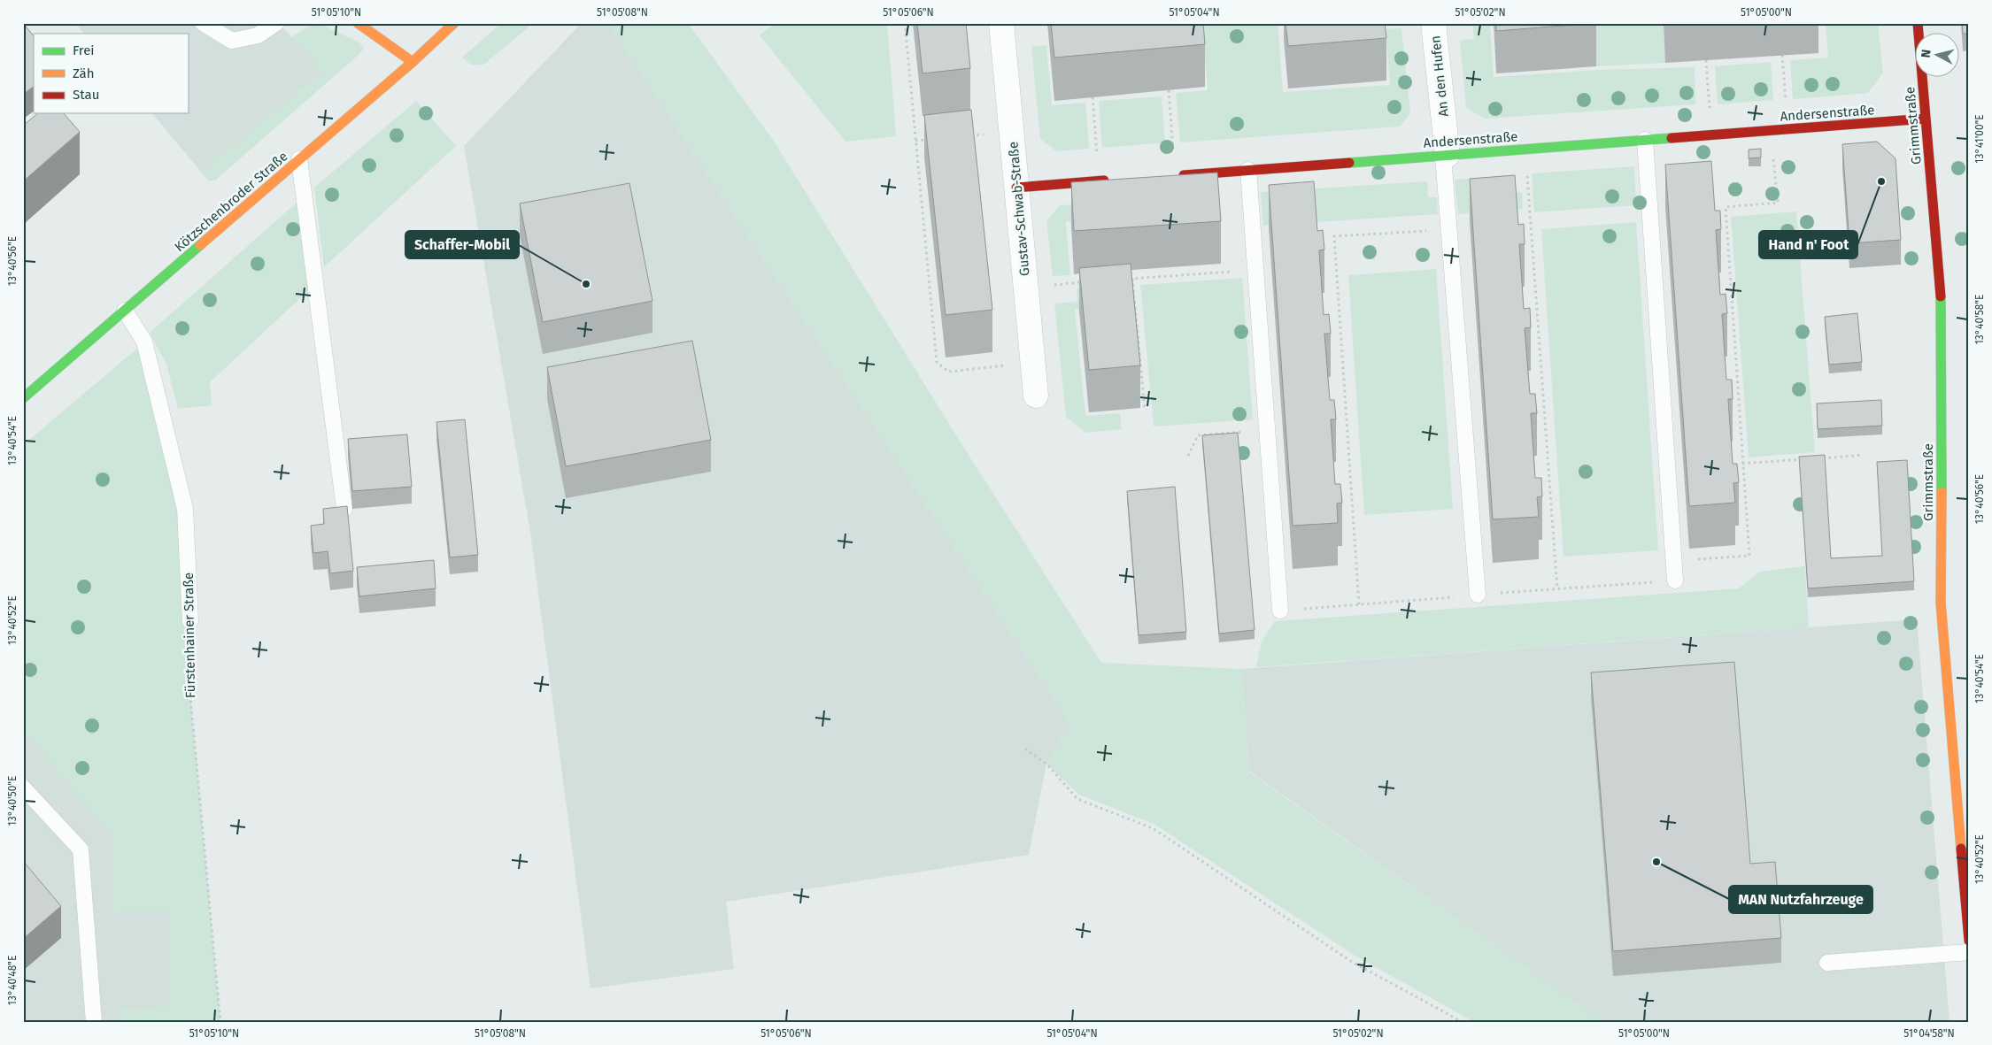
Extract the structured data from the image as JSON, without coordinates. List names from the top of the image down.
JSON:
{
  "streets": {
    "street": [
      "An den Hufen",
      "Andersenstraße",
      "Grimmstraße",
      "Kötzschenbroder Straße",
      "Gustav-Schwab-Straße"
    ],
    "lane": ["Fürstenhainer Straße"]
  },
  "crossings": [
    ["An den Hufen", "Andersenstraße"],
    ["Andersenstraße", "Grimmstraße"],
    ["Kötzschenbroder Straße", "Fürstenhainer Straße"]
  ],
  "places": ["Hand n' Foot", "Schaffer-Mobil", "MAN Nutzfahrzeuge"],
  "legend": ["Frei", "Zäh", "Stau"],
  "north": "left",
  "coordinates": [
    "51°05'10\"N",
    "51°05'08\"N",
    "51°05'06\"N",
    "51°05'04\"N",
    "51°05'02\"N",
    "51°05'00\"N",
    "13°41'00\"E",
    "13°40'56\"E",
    "13°40'58\"E",
    "13°40'54\"E",
    "13°40'52\"E",
    "13°40'50\"E",
    "13°40'48\"E",
    "51°04'58\"N"
  ]
}
